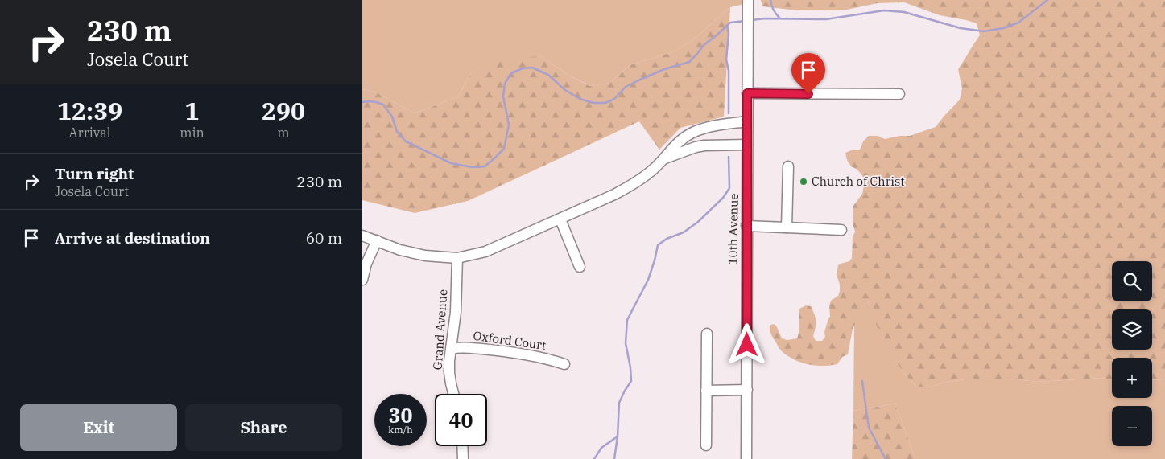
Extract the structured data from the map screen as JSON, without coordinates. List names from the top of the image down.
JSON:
{
  "streets": {
    "street": ["10th Avenue", "Grand Avenue", "Oxford Court"]
  },
  "crossings": [
    ["Grand Avenue", "Oxford Court"]
  ],
  "places": ["Church of Christ"],
  "page": {
    "turn": ["230 m", "Josela Court"],
    "eta": [
      "12:39",
      "Arrival",
      "1",
      "min",
      "290",
      "m"
    ],
    "list": [
      {
        "name": "Turn right",
        "note": "Josela Court",
        "value": "230 m"
      },
      {
        "name": "Arrive at destination",
        "value": "60 m"
      }
    ],
    "map_buttons": ["+", "−"],
    "speed": "30 km/h",
    "limit": "40",
    "buttons": ["Exit", "Share"]
  }
}
